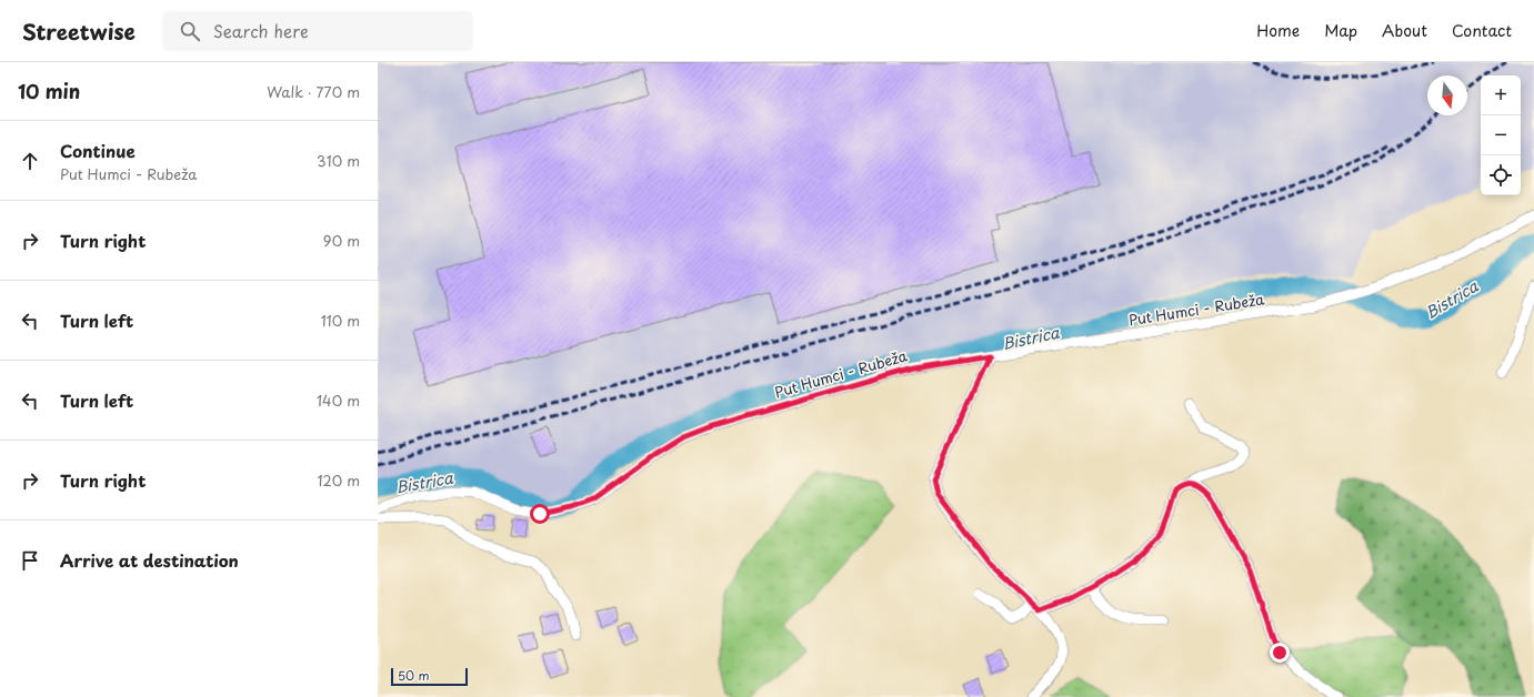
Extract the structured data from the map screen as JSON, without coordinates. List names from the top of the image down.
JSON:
{
  "streets": {
    "street": ["Put Humci - Rubeža"]
  },
  "water": ["Bistrica"],
  "scale_bar": "50 m",
  "north": "bottom",
  "page": {
    "header": "Streetwise",
    "search": "Search here",
    "nav": [
      "Home",
      "Map",
      "About",
      "Contact"
    ],
    "heading": ["10 min", "Walk · 770 m"],
    "map_buttons": ["+", "−"],
    "list": [
      ["Continue", "Put Humci - Rubeža", "310 m"],
      ["Turn right", "90 m"],
      ["Turn left", "110 m"],
      ["Turn left", "140 m"],
      ["Turn right", "120 m"],
      "Arrive at destination"
    ],
    "scale": "50 m"
  }
}
